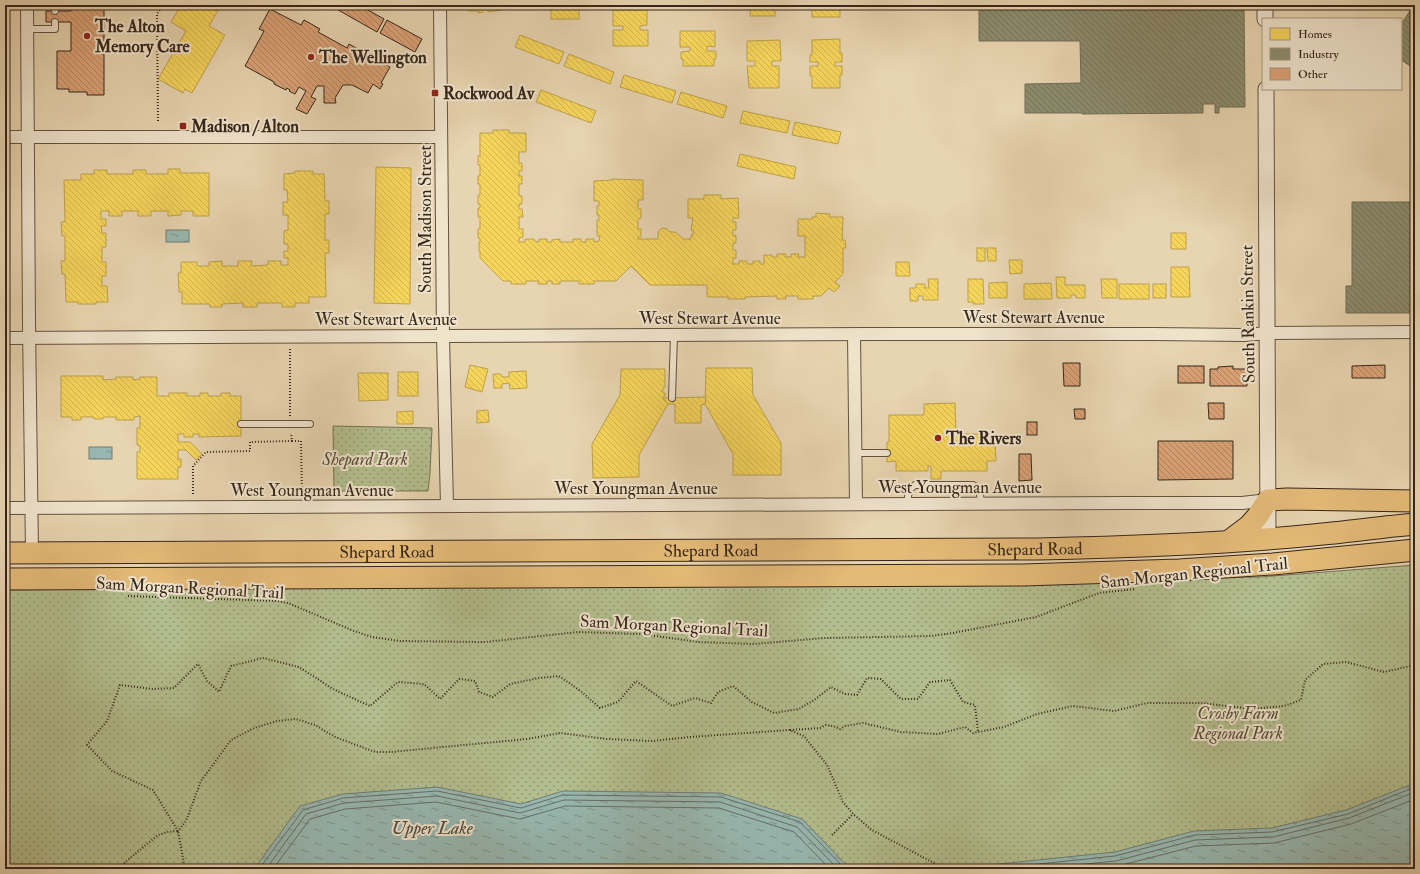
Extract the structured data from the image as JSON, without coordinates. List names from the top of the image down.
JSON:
{
  "streets": {
    "highway": ["Shepard Road"],
    "street": [
      "South Madison Street",
      "South Rankin Street",
      "West Stewart Avenue",
      "West Youngman Avenue"
    ],
    "path": ["Sam Morgan Regional Trail"]
  },
  "crossings": [
    ["South Madison Street", "West Stewart Avenue"],
    ["South Madison Street", "West Youngman Avenue"],
    ["South Rankin Street", "West Stewart Avenue"],
    ["South Rankin Street", "West Youngman Avenue"],
    ["South Rankin Street", "Shepard Road"],
    ["Shepard Road", "Sam Morgan Regional Trail"]
  ],
  "water": ["Upper Lake"],
  "parks": ["Shepard Park", "Crosby Farm Regional Park"],
  "places": {
    "other": ["The Alton Memory Care", "The Wellington", "The Rivers"],
    "transit": ["Rockwood Av", "Madison / Alton"]
  },
  "legend": ["Homes", "Industry", "Other"]
}
